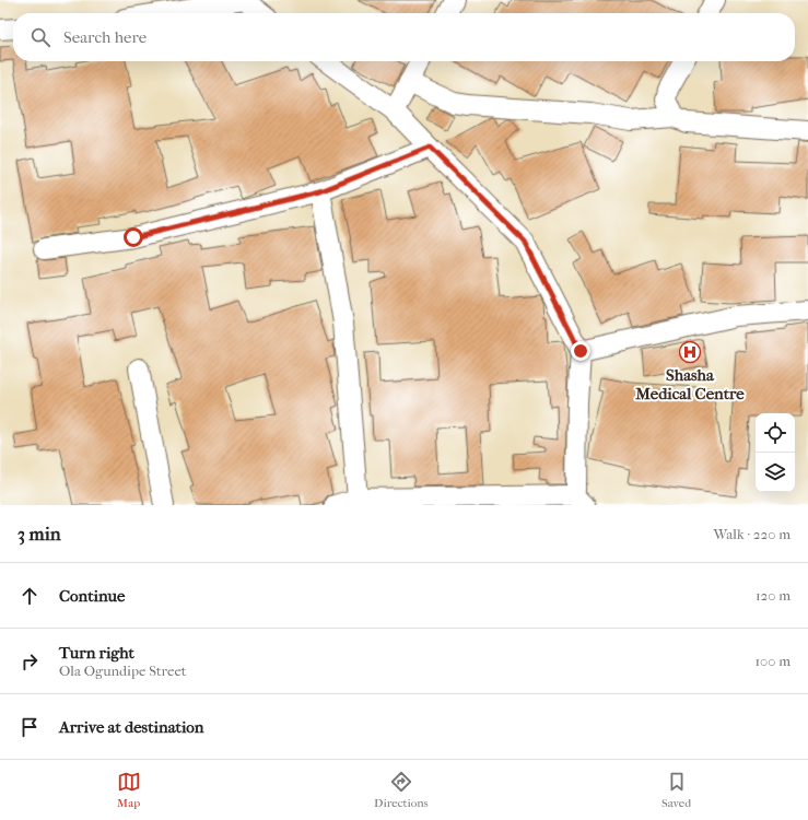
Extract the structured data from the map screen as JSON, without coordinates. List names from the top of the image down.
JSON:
{
  "places": {
    "hospital": ["Shasha Medical Centre"]
  },
  "page": {
    "search": "Search here",
    "heading": ["3 min", "Walk · 220 m"],
    "list": [
      ["Continue", "120 m"],
      ["Turn right", "Ola Ogundipe Street", "100 m"],
      "Arrive at destination"
    ],
    "nav": ["Map", "Directions", "Saved"]
  }
}
